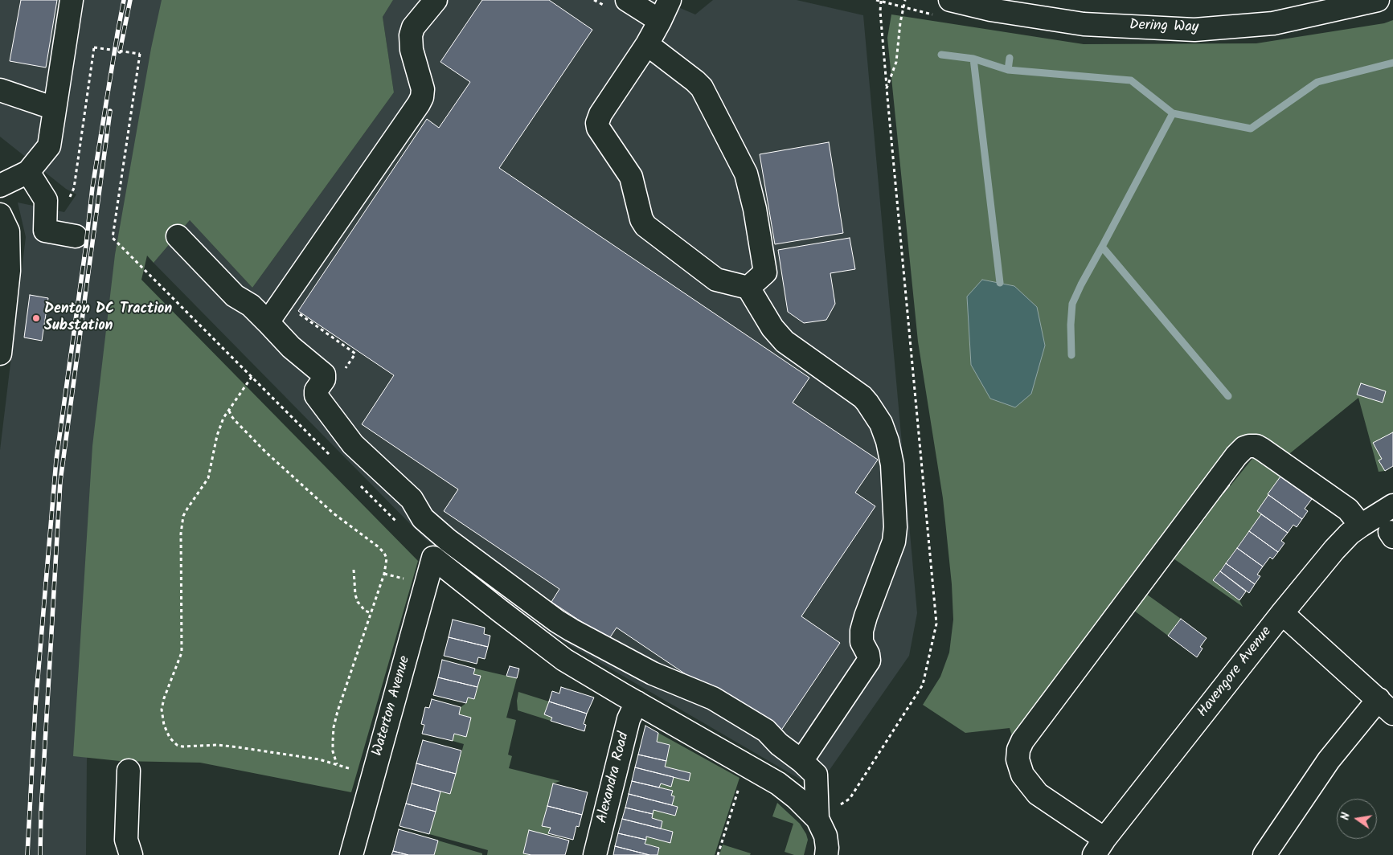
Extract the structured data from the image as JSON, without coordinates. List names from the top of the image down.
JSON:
{
  "streets": {
    "street": [
      "Dering Way",
      "Havengore Avenue",
      "Waterton Avenue",
      "Alexandra Road"
    ]
  },
  "crossings": [
    ["Waterton Avenue", "Alexandra Road"]
  ],
  "places": ["Denton DC Traction Substation"],
  "north": "left"
}
